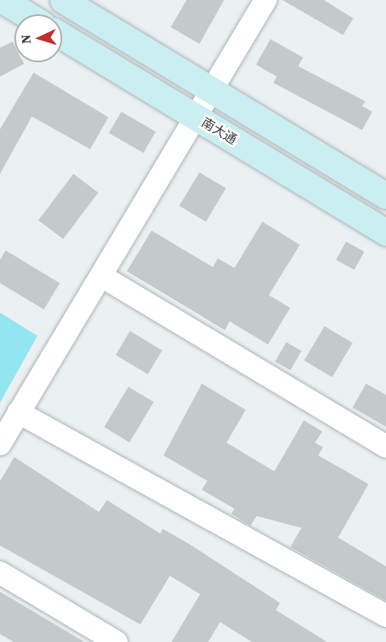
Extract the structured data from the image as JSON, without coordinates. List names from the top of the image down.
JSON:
{
  "streets": {
    "street": ["南大通"]
  },
  "north": "left"
}
